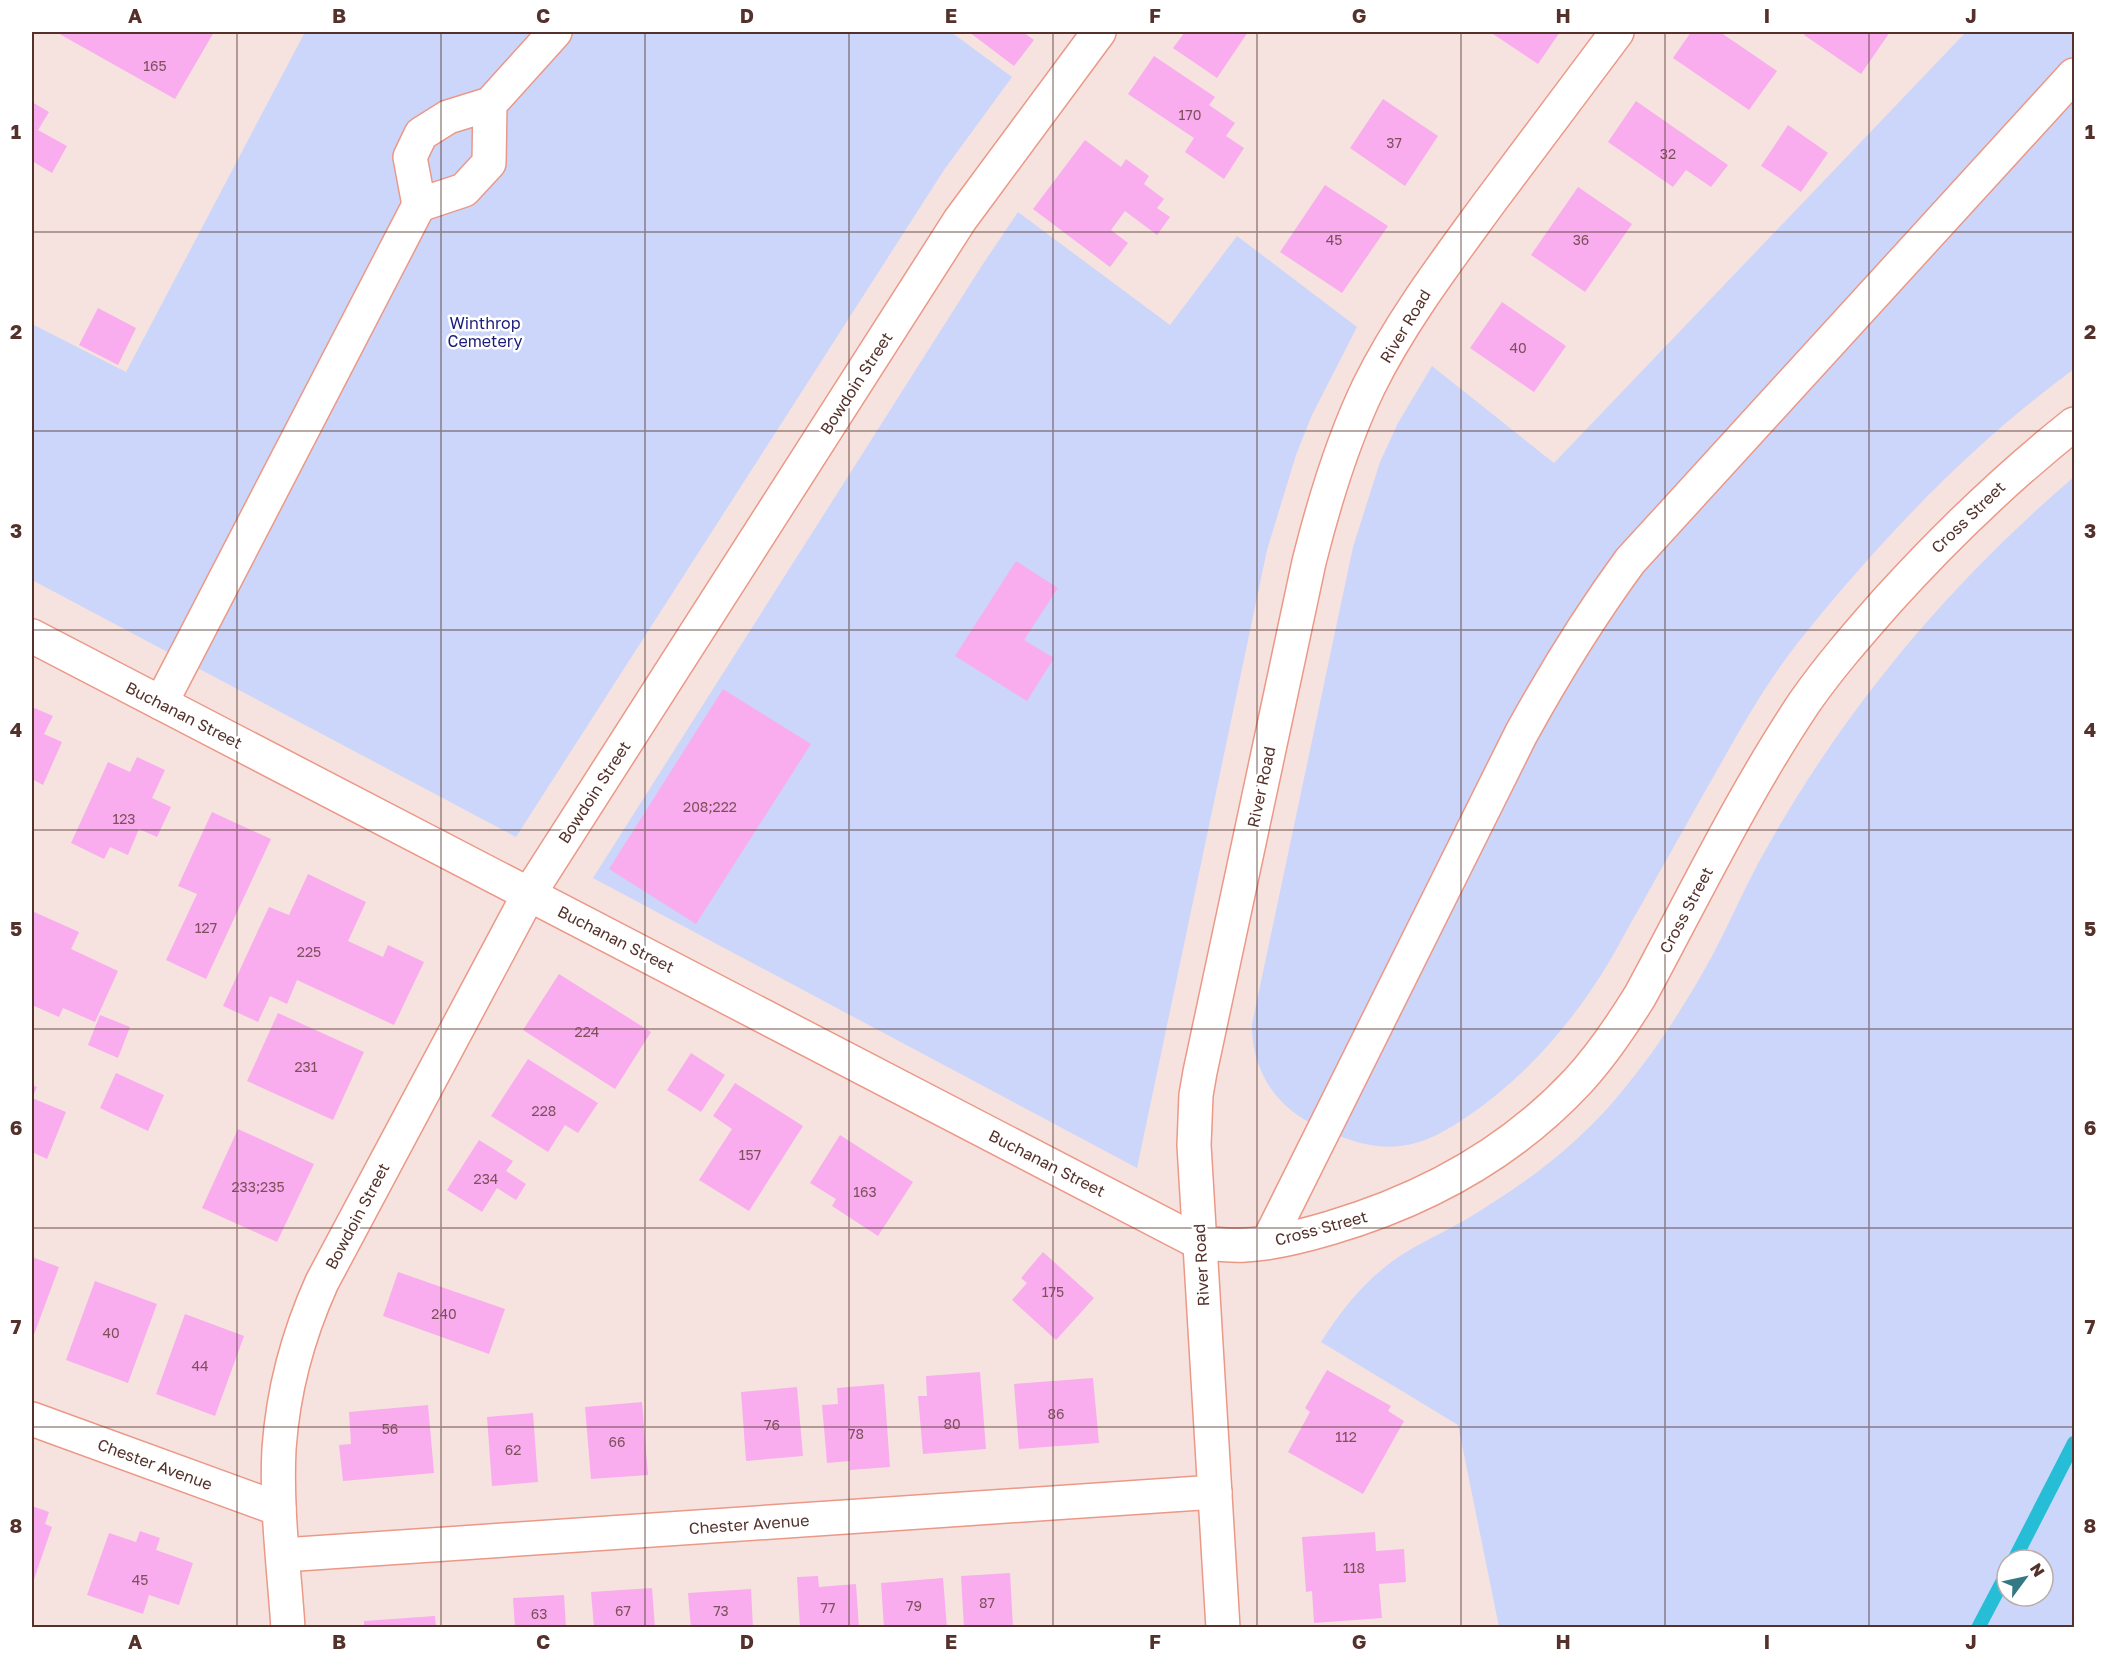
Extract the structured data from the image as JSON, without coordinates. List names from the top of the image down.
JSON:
{
  "streets": {
    "street": [
      "River Road",
      "Bowdoin Street",
      "Cross Street",
      "Buchanan Street",
      "Chester Avenue"
    ]
  },
  "crossings": [
    ["River Road", "Cross Street"],
    ["River Road", "Buchanan Street"],
    ["River Road", "Chester Avenue"],
    ["Bowdoin Street", "Buchanan Street"],
    ["Bowdoin Street", "Chester Avenue"],
    ["Cross Street", "Buchanan Street"]
  ],
  "parks": ["Winthrop Cemetery"],
  "house_numbers": [
    "165",
    "170",
    "37",
    "32",
    "45",
    "36",
    "40",
    "208;222",
    "123",
    "127",
    "225",
    "224",
    "231",
    "228",
    "157",
    "234",
    "233;235",
    "163",
    "175",
    "240",
    "40",
    "44",
    "86",
    "80",
    "76",
    "56",
    "78",
    "112",
    "66",
    "62",
    "118",
    "45",
    "87",
    "79",
    "77",
    "67",
    "73",
    "63"
  ],
  "north": "top right",
  "grid": {
    "columns": [
      "A",
      "B",
      "C",
      "D",
      "E",
      "F",
      "G",
      "H",
      "I",
      "J"
    ],
    "rows": [
      "1",
      "2",
      "3",
      "4",
      "5",
      "6",
      "7",
      "8"
    ]
  }
}
